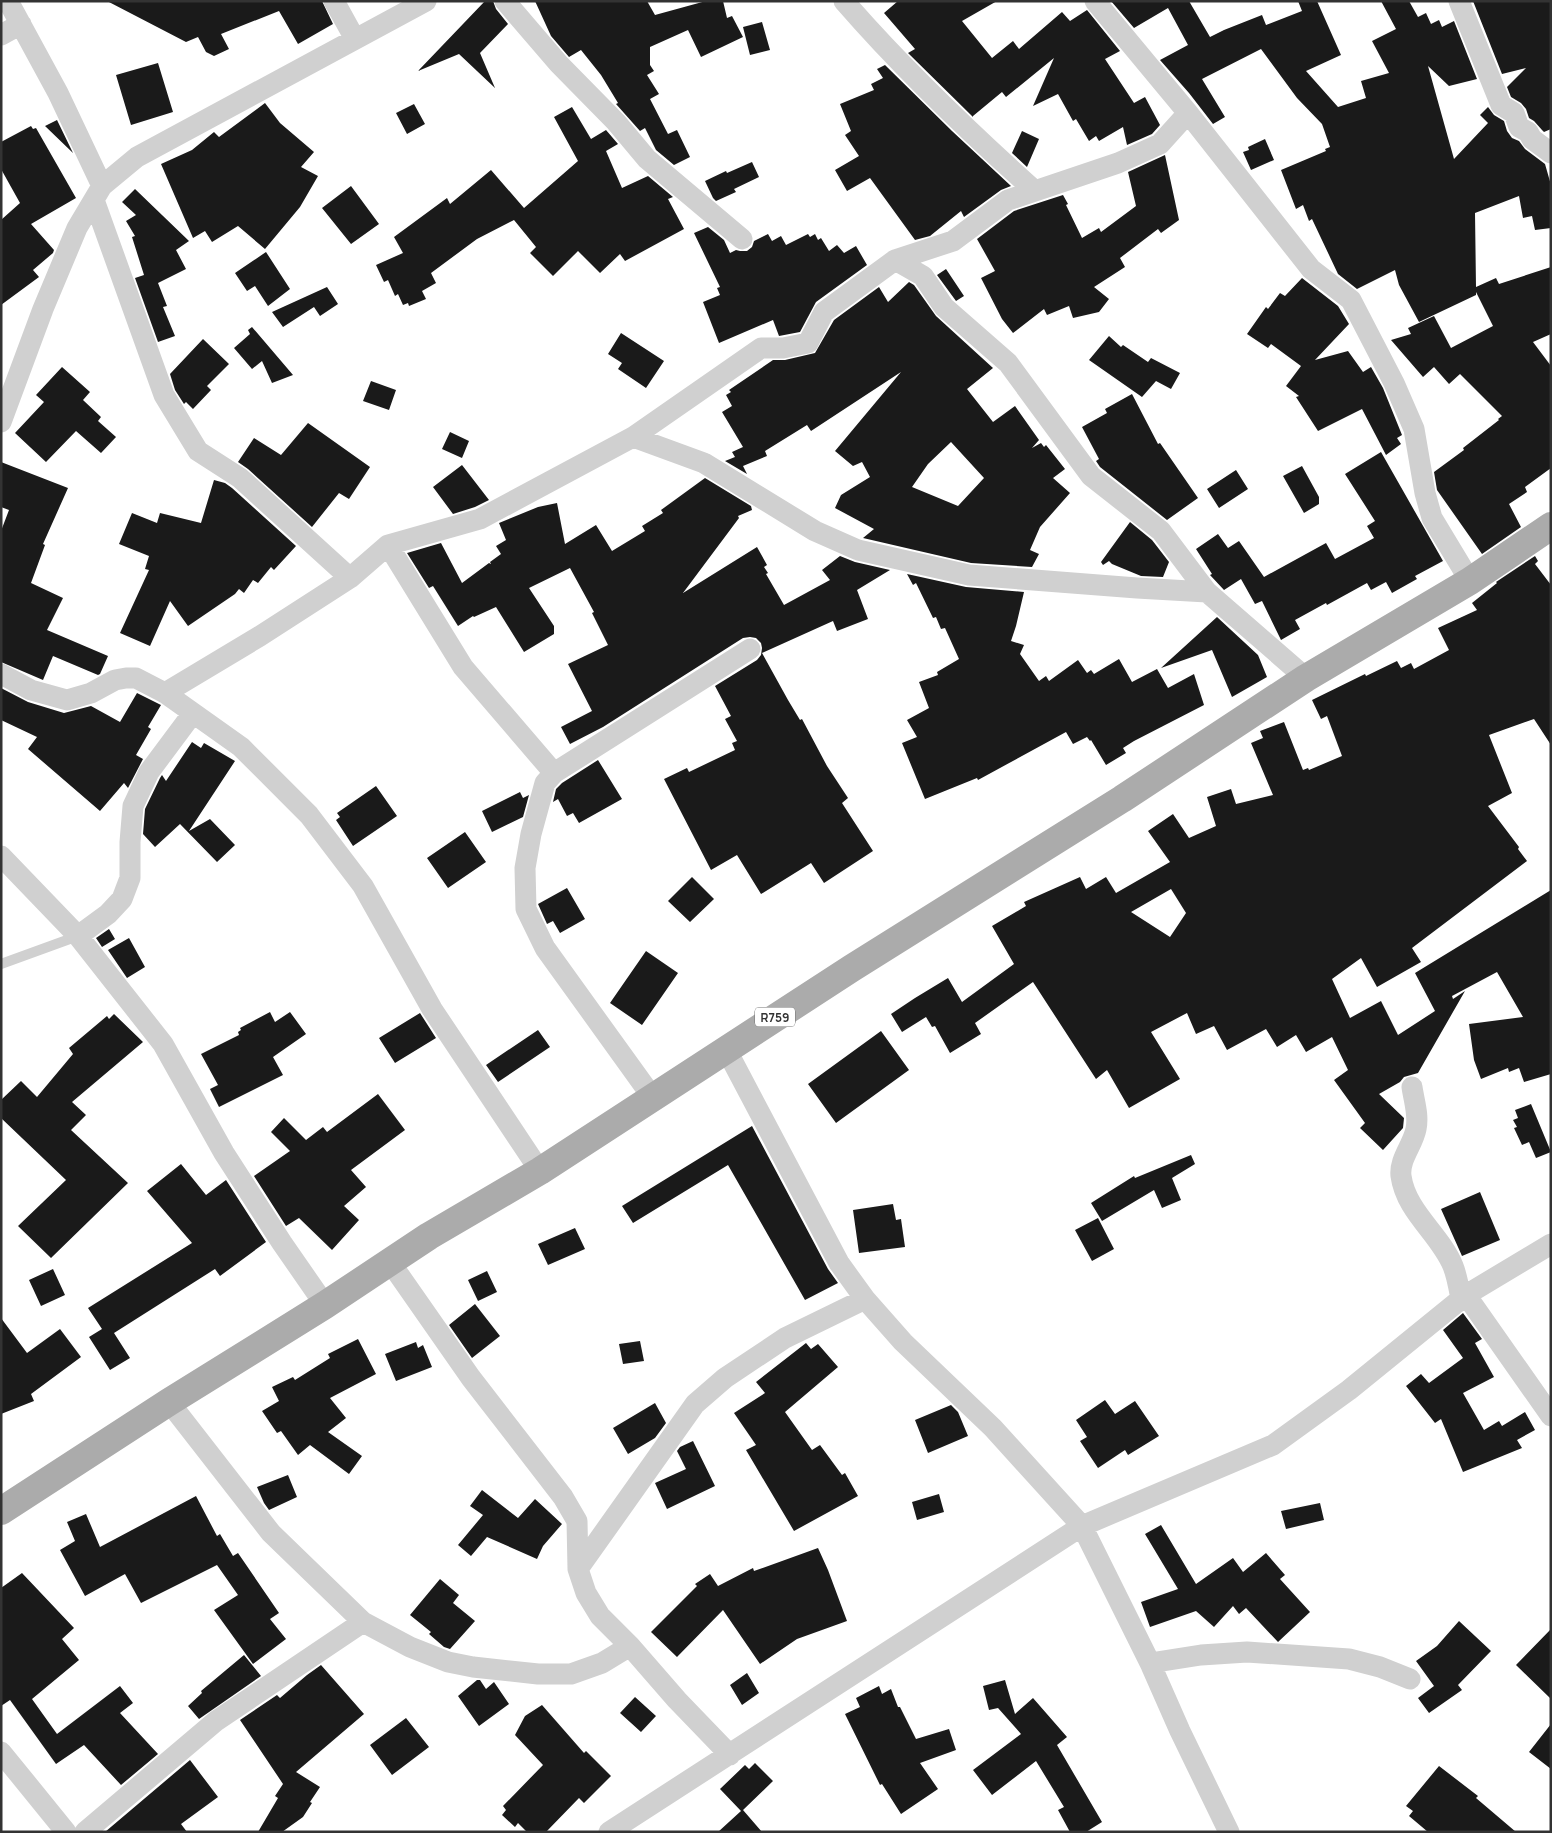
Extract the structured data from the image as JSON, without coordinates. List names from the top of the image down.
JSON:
{
  "streets": {
    "main road": ["R759"]
  }
}
